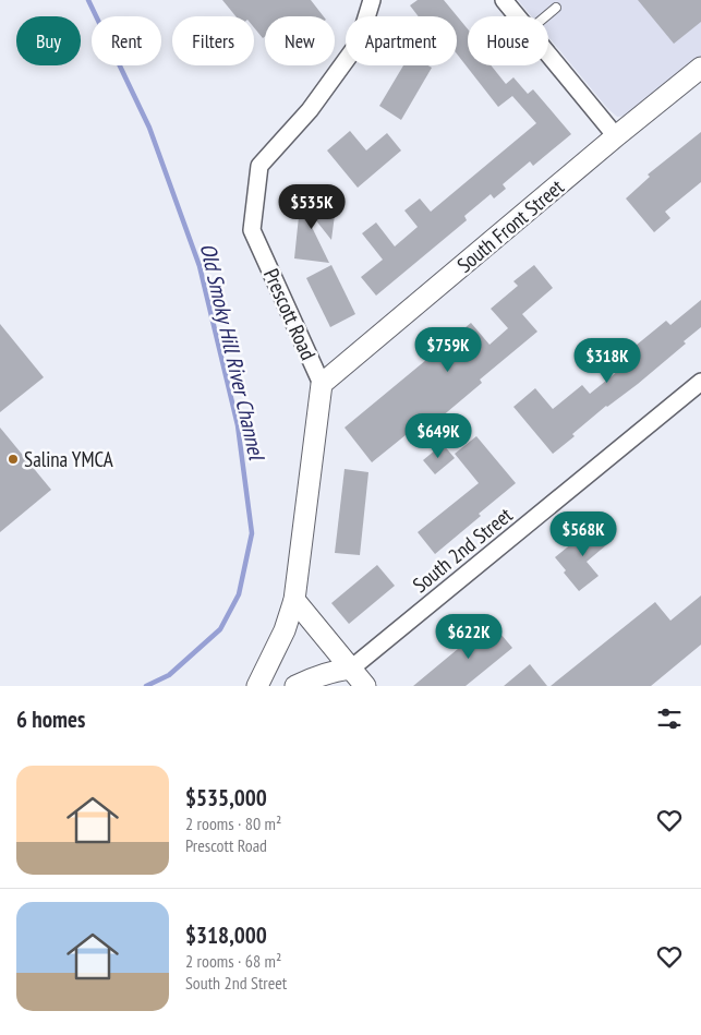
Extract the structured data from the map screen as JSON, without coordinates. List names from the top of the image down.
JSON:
{
  "streets": {
    "street": ["South Front Street", "Prescott Road", "South 2nd Street"]
  },
  "crossings": [
    ["South Front Street", "Prescott Road"]
  ],
  "water": ["Old Smoky Hill River Channel"],
  "places": ["Salina YMCA"],
  "page": {
    "chip": [
      "Buy",
      "Rent",
      "Filters",
      "New",
      "Apartment",
      "House"
    ],
    "price": [
      "$535K",
      "$759K",
      "$318K",
      "$649K",
      "$568K",
      "$622K"
    ],
    "heading": "6 homes",
    "list": [
      {
        "name": "$535,000",
        "note": "2 rooms · 80 m² · Prescott Road"
      },
      {
        "name": "$318,000",
        "note": "2 rooms · 68 m² · South 2nd Street"
      }
    ]
  }
}
